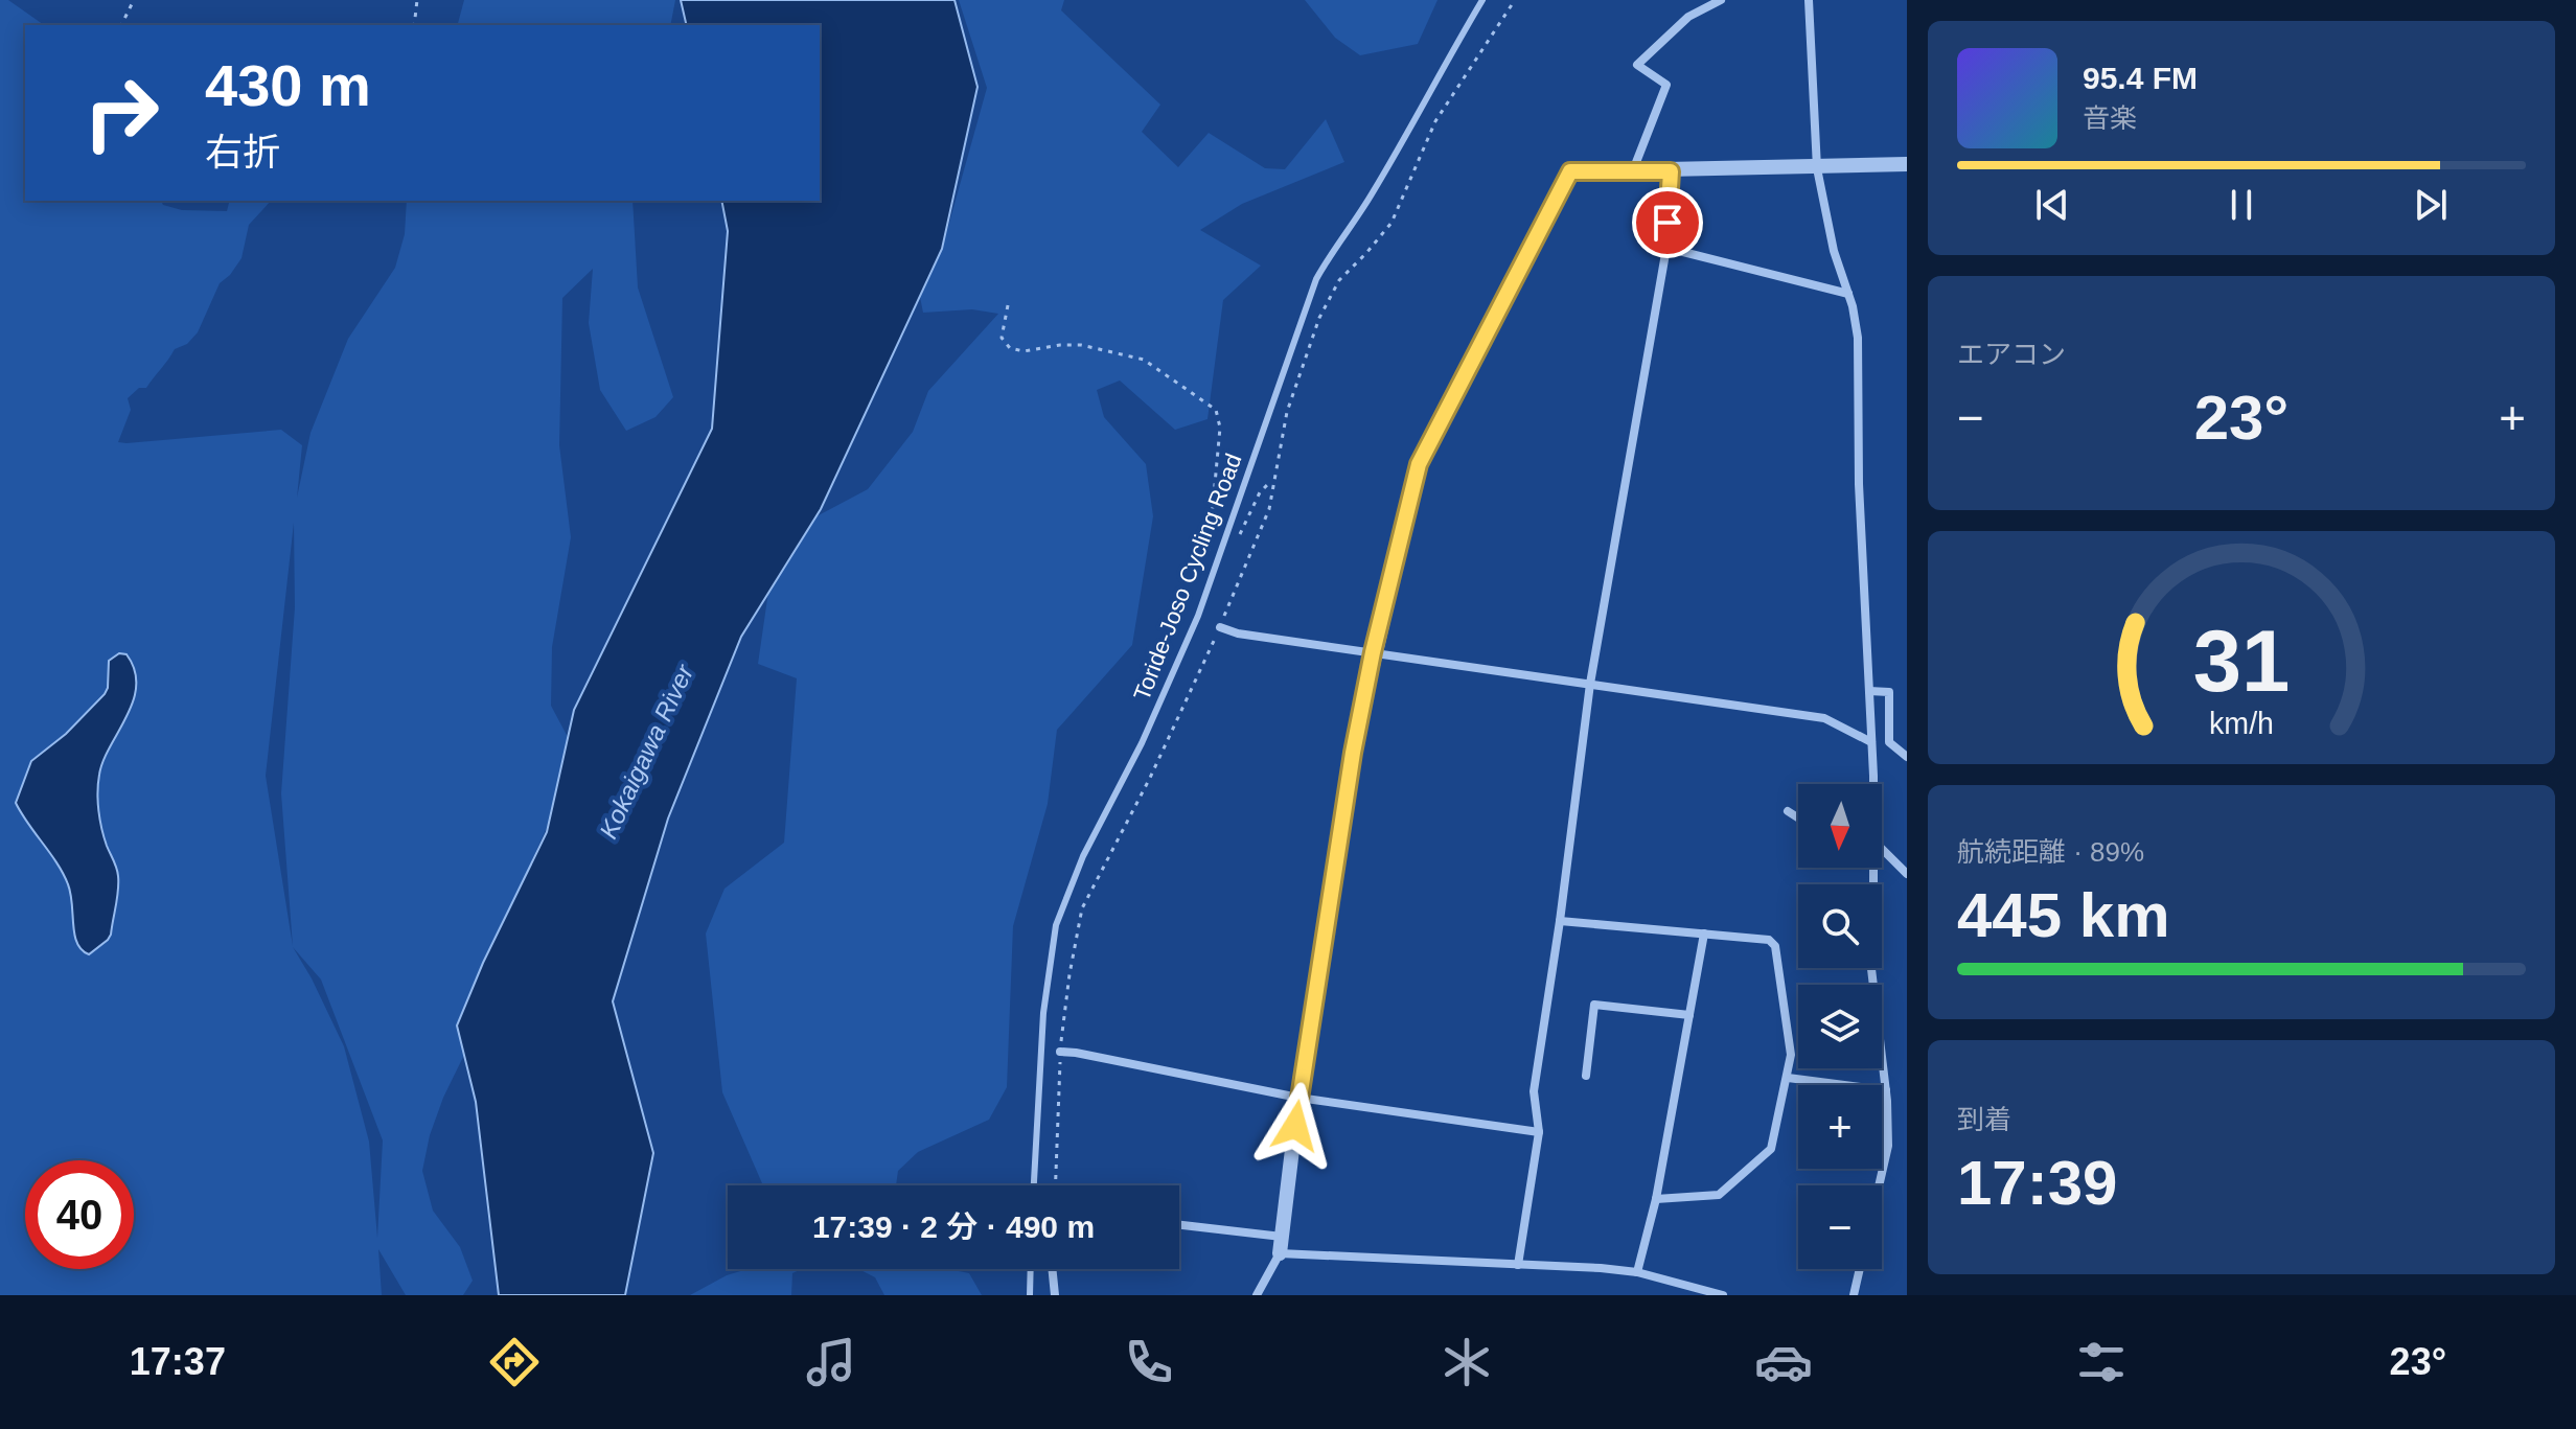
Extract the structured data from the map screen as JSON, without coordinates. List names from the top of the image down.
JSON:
{
  "streets": {
    "lane": ["Toride-Joso Cycling Road"]
  },
  "water": ["Kokaigawa River"],
  "north": "bottom",
  "page": {
    "turn": ["430 m", "右折"],
    "song": ["95.4 FM", "音楽"],
    "tile": [
      "エアコン",
      ["航続距離 · 89%", "445 km"],
      ["到着", "17:39"]
    ],
    "heat": ["−", "23°", "+"],
    "map_buttons": ["+", "−"],
    "limit": "40",
    "trip": "17:39 · 2 分 · 490 m",
    "tabs": ["17:37", "23°"],
    "gauge": ["31", "km/h"]
  }
}
